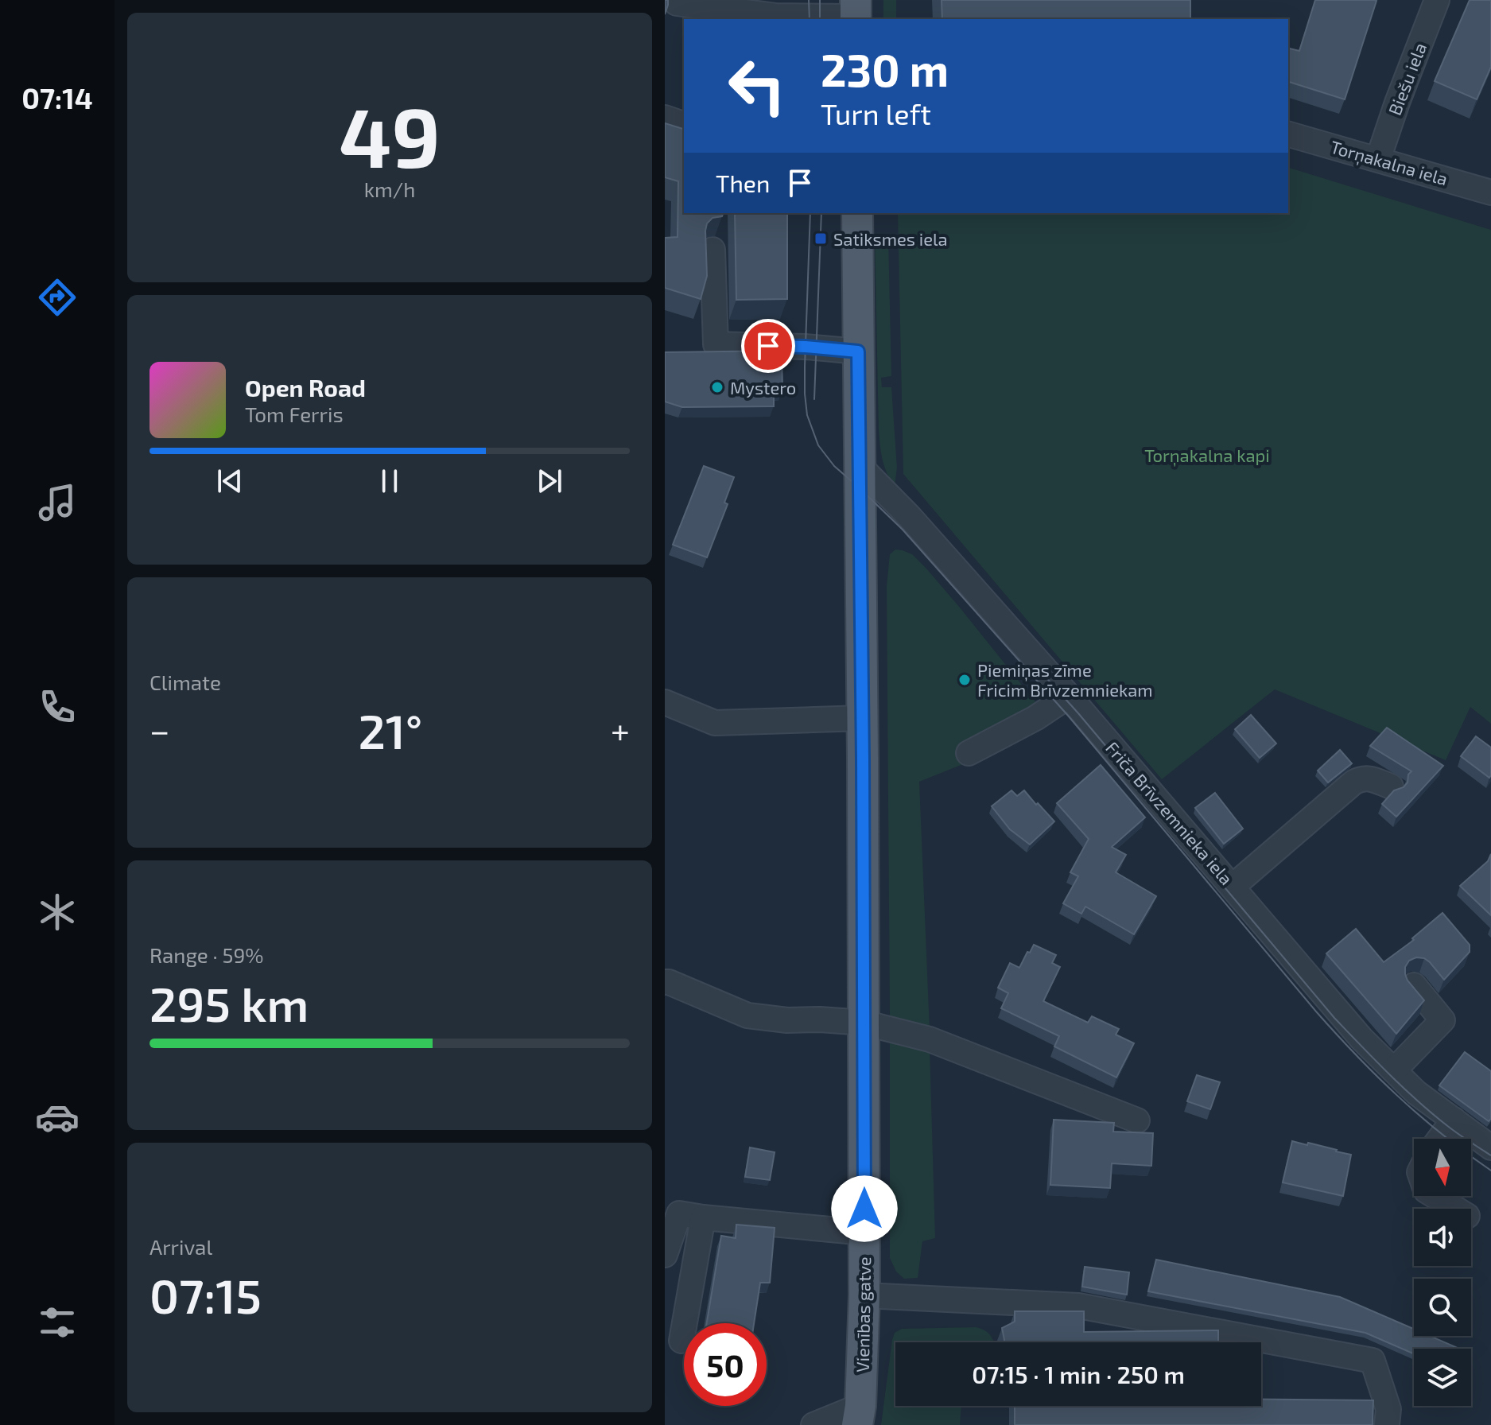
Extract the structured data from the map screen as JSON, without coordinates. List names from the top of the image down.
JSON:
{
  "streets": {
    "main road": ["Vienības gatve"],
    "street": ["Biešu iela", "Torņakalna iela", "Friča Brīvzemnieka iela"]
  },
  "crossings": [
    ["Biešu iela", "Torņakalna iela"],
    ["Friča Brīvzemnieka iela", "Vienības gatve"]
  ],
  "parks": ["Torņakalna kapi"],
  "places": {
    "transit": ["Satiksmes iela"],
    "other": ["Mystero", "Piemiņas zīme Fricim Brīvzemniekam"]
  },
  "north": "bottom",
  "page": {
    "tabs": "07:14",
    "tile": [
      ["49", "km/h"],
      "Climate",
      ["Range · 59%", "295 km"],
      ["Arrival", "07:15"]
    ],
    "turn": ["230 m", "Turn left"],
    "then": "Then",
    "song": ["Open Road", "Tom Ferris"],
    "heat": ["−", "21°", "+"],
    "limit": "50",
    "trip": "07:15 · 1 min · 250 m"
  }
}
